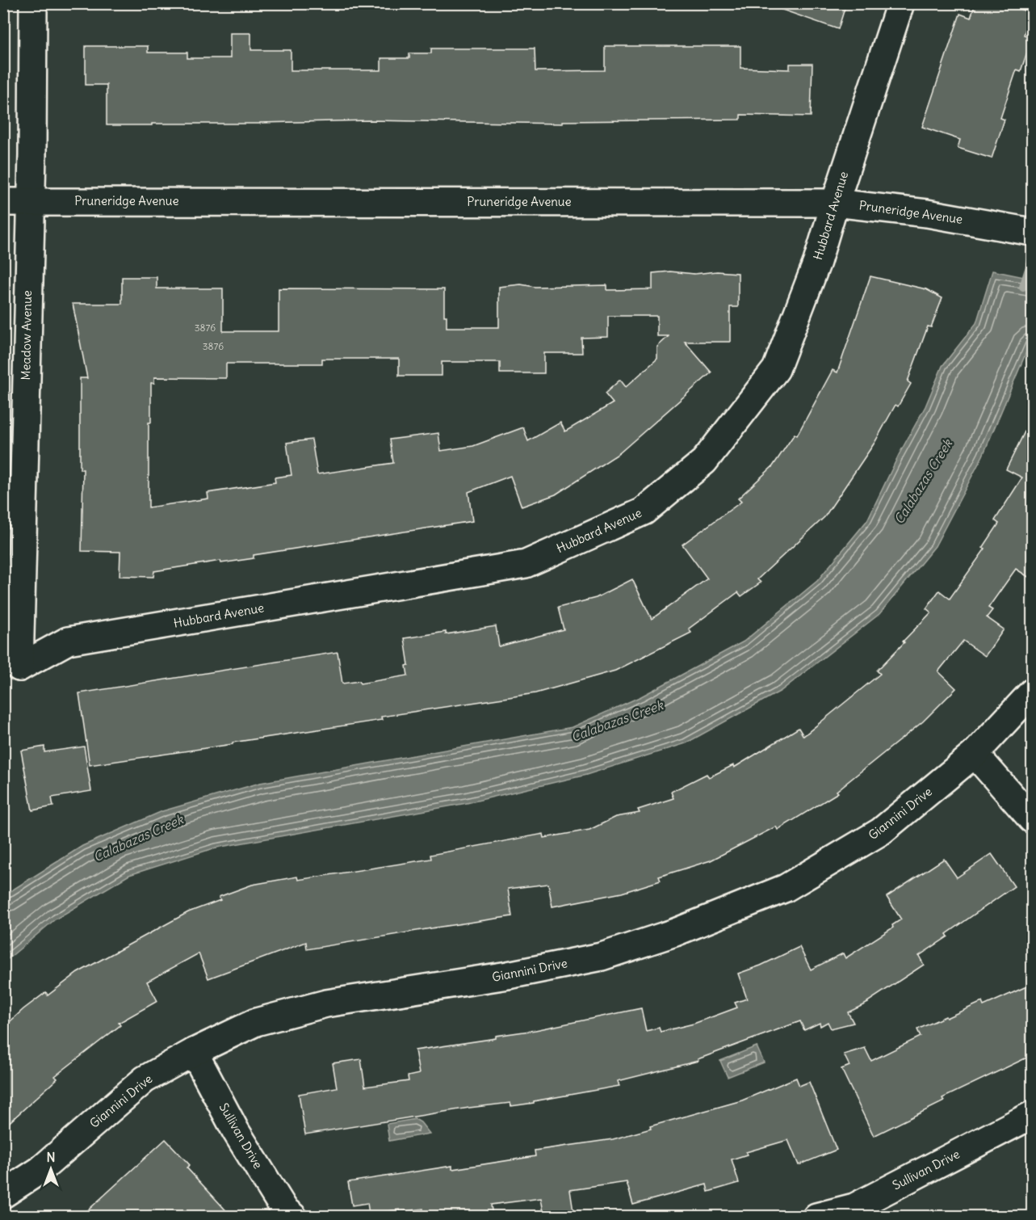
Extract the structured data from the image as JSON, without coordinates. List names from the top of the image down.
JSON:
{
  "streets": {
    "street": [
      "Pruneridge Avenue",
      "Hubbard Avenue",
      "Meadow Avenue",
      "Giannini Drive",
      "Sullivan Drive"
    ]
  },
  "crossings": [
    ["Pruneridge Avenue", "Hubbard Avenue"],
    ["Pruneridge Avenue", "Meadow Avenue"],
    ["Hubbard Avenue", "Meadow Avenue"],
    ["Giannini Drive", "Sullivan Drive"]
  ],
  "water": ["Calabazas Creek"],
  "house_numbers": ["3876", "3876"],
  "north": "top"
}
